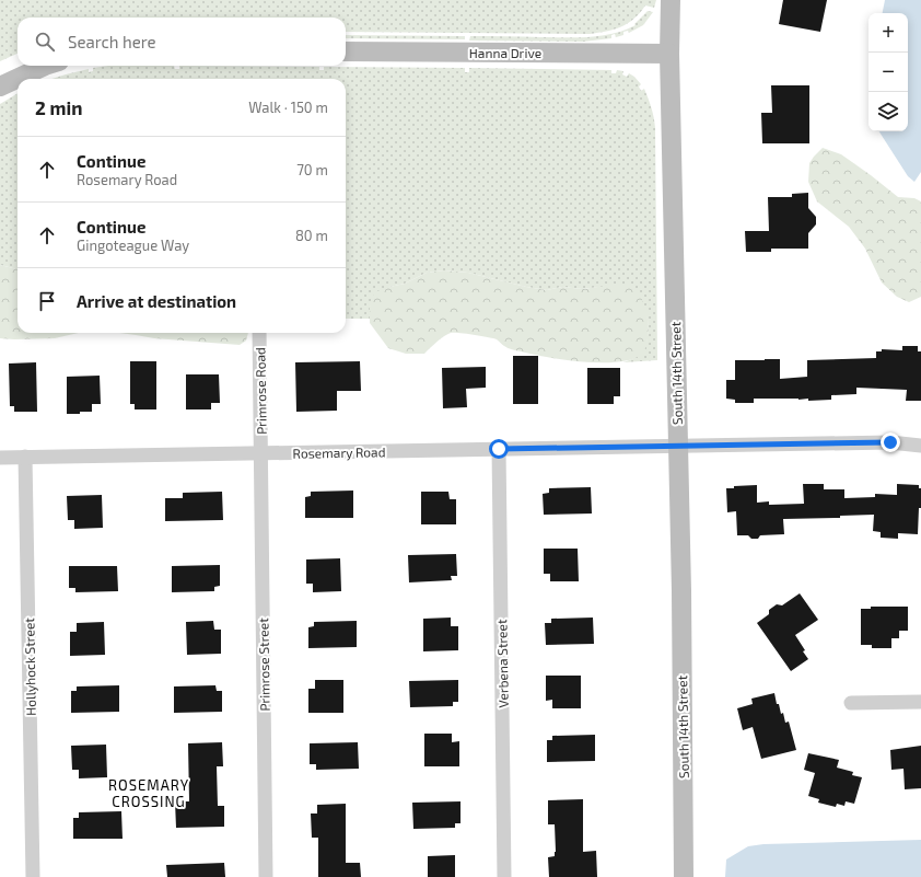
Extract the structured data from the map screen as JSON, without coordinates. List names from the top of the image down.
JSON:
{
  "streets": {
    "main road": ["Hanna Drive", "South 14th Street"],
    "street": [
      "Primrose Road",
      "Rosemary Road",
      "Verbena Street",
      "Primrose Street",
      "Hollyhock Street"
    ]
  },
  "crossings": [
    ["Hanna Drive", "South 14th Street"],
    ["South 14th Street", "Rosemary Road"],
    ["Primrose Road", "Rosemary Road"],
    ["Primrose Road", "Primrose Street"],
    ["Rosemary Road", "Verbena Street"],
    ["Rosemary Road", "Primrose Street"],
    ["Rosemary Road", "Hollyhock Street"]
  ],
  "districts": ["ROSEMARY CROSSING"],
  "page": {
    "map_buttons": ["+", "−"],
    "search": "Search here",
    "heading": ["2 min", "Walk · 150 m"],
    "list": [
      ["Continue", "Rosemary Road", "70 m"],
      ["Continue", "Gingoteague Way", "80 m"],
      "Arrive at destination"
    ]
  }
}
